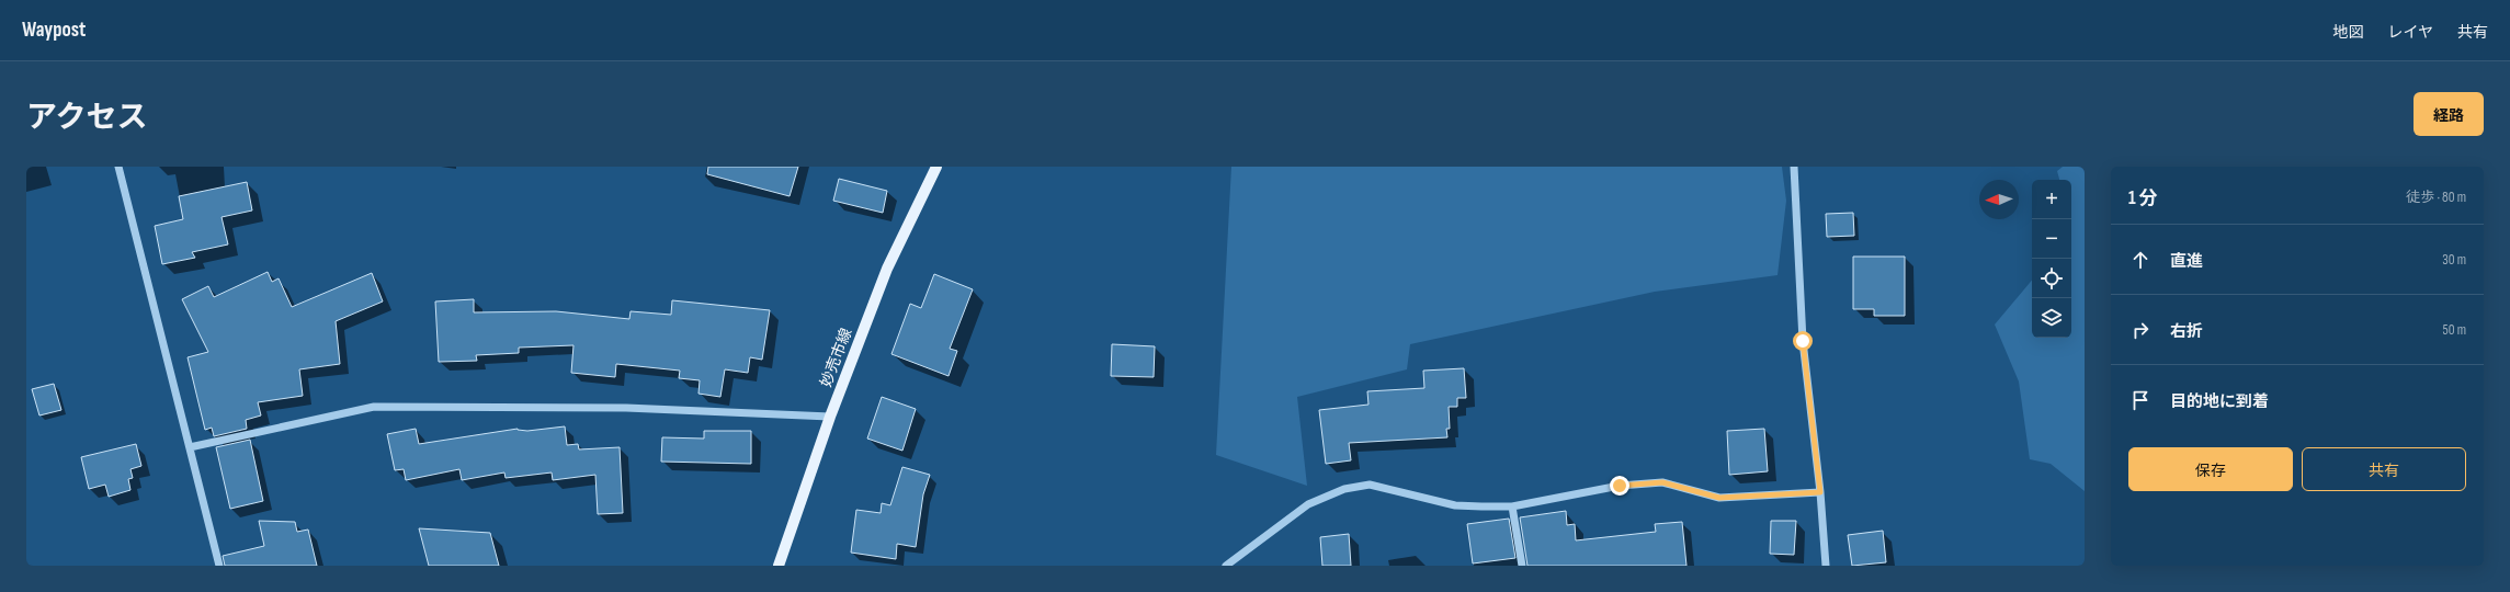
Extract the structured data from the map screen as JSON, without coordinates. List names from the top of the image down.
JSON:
{
  "streets": {
    "main road": ["妙売市線"]
  },
  "north": "left",
  "page": {
    "header": "Waypost",
    "nav": ["地図", "レイヤ", "共有"],
    "title": "アクセス",
    "buttons": [
      "経路",
      ["保存", "共有"]
    ],
    "heading": ["1 分", "徒歩 · 80 m"],
    "map_buttons": ["+", "−"],
    "list": [
      ["直進", "30 m"],
      ["右折", "50 m"],
      "目的地に到着"
    ]
  }
}
